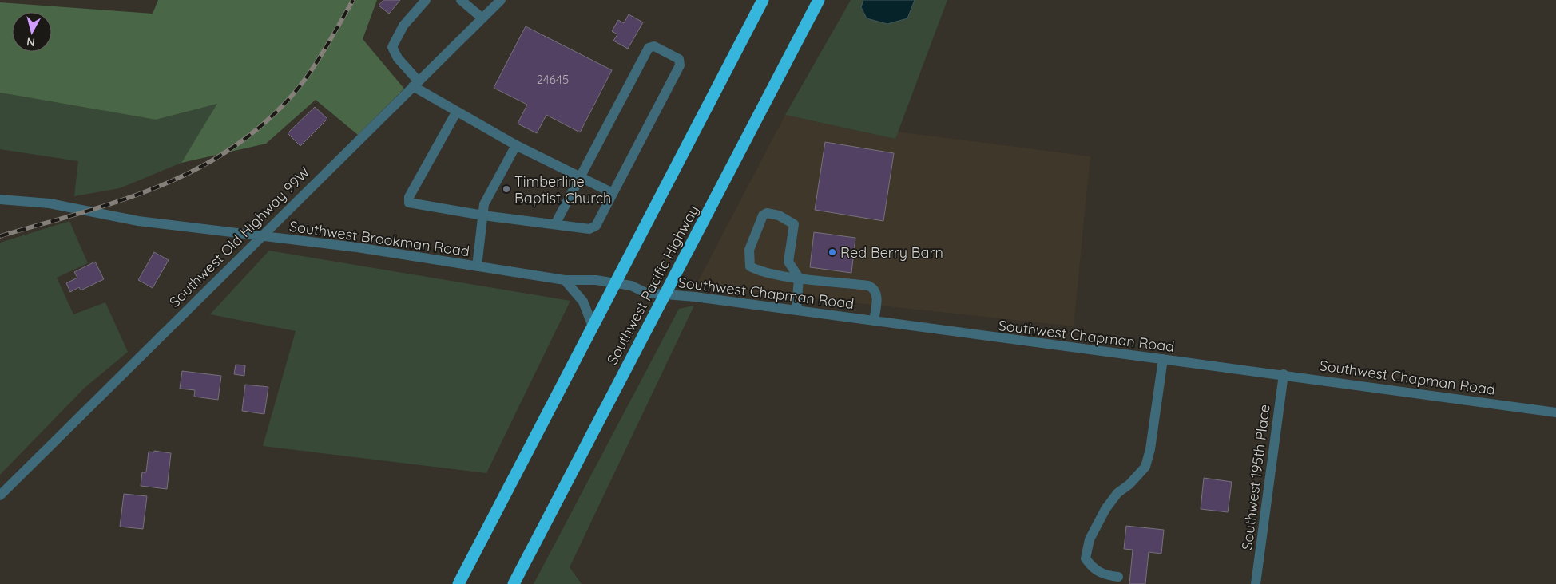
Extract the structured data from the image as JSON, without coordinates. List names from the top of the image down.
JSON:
{
  "streets": {
    "highway": ["Southwest Pacific Highway"],
    "street": [
      "Southwest Old Highway 99W",
      "Southwest Brookman Road",
      "Southwest Chapman Road",
      "Southwest 195th Place"
    ]
  },
  "crossings": [
    ["Southwest Old Highway 99W", "Southwest Brookman Road"],
    ["Southwest Brookman Road", "Southwest Chapman Road"],
    ["Southwest Pacific Highway", "Southwest Chapman Road"],
    ["Southwest Chapman Road", "Southwest 195th Place"]
  ],
  "places": ["Timberline Baptist Church", "Red Berry Barn"],
  "house_numbers": ["24645"],
  "north": "bottom"
}
